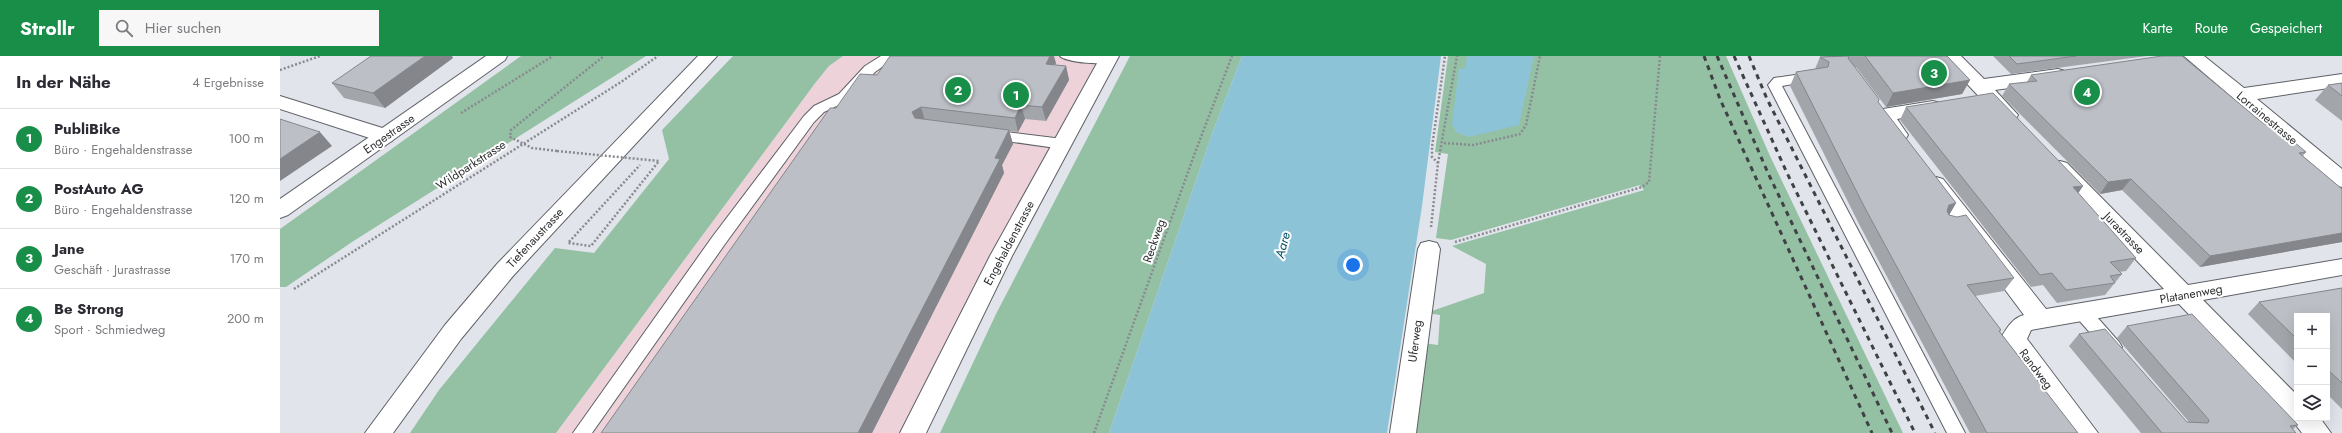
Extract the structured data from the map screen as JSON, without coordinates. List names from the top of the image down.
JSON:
{
  "streets": {
    "street": [
      "Lorrainestrasse",
      "Engestrasse",
      "Jurastrasse",
      "Tiefenaustrasse",
      "Engehaldenstrasse",
      "Platanenweg",
      "Uferweg",
      "Randweg"
    ],
    "path": ["Wildparkstrasse", "Reckweg"]
  },
  "crossings": [
    ["Jurastrasse", "Platanenweg"],
    ["Platanenweg", "Randweg"]
  ],
  "water": ["Aare"],
  "page": {
    "header": "Strollr",
    "search": "Hier suchen",
    "nav": ["Karte", "Route", "Gespeichert"],
    "heading": ["In der Nähe", "4 Ergebnisse"],
    "pins": [
      "3",
      "2",
      "4",
      "1"
    ],
    "list": [
      {
        "mark": "1",
        "name": "PubliBike",
        "note": "Büro · Engehaldenstrasse",
        "value": "100 m"
      },
      {
        "mark": "2",
        "name": "PostAuto AG",
        "note": "Büro · Engehaldenstrasse",
        "value": "120 m"
      },
      {
        "mark": "3",
        "name": "Jane",
        "note": "Geschäft · Jurastrasse",
        "value": "170 m"
      },
      {
        "mark": "4",
        "name": "Be Strong",
        "note": "Sport · Schmiedweg",
        "value": "200 m"
      }
    ],
    "map_buttons": ["+", "−"]
  }
}
